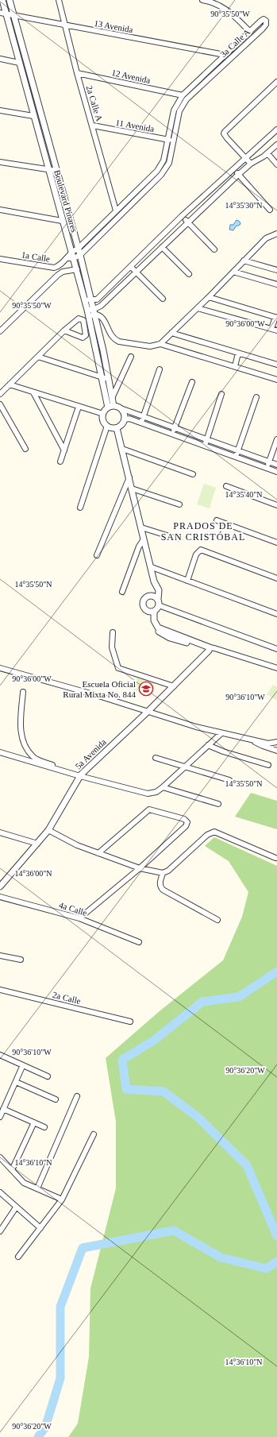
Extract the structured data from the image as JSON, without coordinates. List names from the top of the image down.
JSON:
{
  "streets": {
    "street": [
      "13 Avenida",
      "3a Calle A",
      "12 Avenida",
      "2a Calle A",
      "11 Avenida",
      "Boulevard Pinares",
      "1a Calle",
      "5a Avenida",
      "4a Calle",
      "2a Calle"
    ]
  },
  "crossings": [
    ["13 Avenida", "3a Calle A"],
    ["13 Avenida", "2a Calle A"],
    ["13 Avenida", "Boulevard Pinares"],
    ["3a Calle A", "12 Avenida"],
    ["3a Calle A", "2a Calle A"],
    ["3a Calle A", "11 Avenida"],
    ["3a Calle A", "Boulevard Pinares"],
    ["3a Calle A", "1a Calle"],
    ["12 Avenida", "2a Calle A"],
    ["2a Calle A", "11 Avenida"],
    ["Boulevard Pinares", "1a Calle"]
  ],
  "districts": ["PRADOS DE SAN CRISTÓBAL"],
  "places": {
    "school or university": ["Escuela Oficial Rural Mixta No. 844"]
  },
  "coordinates": [
    "90°35'50\"W",
    "14°35'30\"N",
    "90°36'00\"W",
    "14°35'40\"N",
    "14°35'50\"N",
    "90°36'10\"W",
    "14°36'00\"N",
    "90°36'20\"W",
    "14°36'10\"N"
  ]
}
